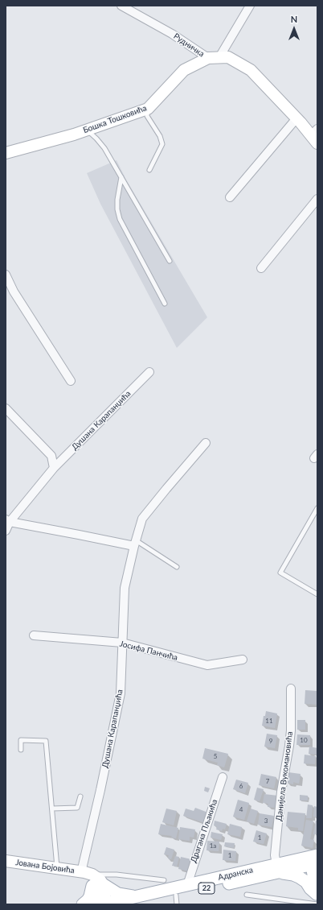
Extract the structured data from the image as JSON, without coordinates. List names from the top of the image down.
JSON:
{
  "streets": {
    "main road": ["Адранска", "22"],
    "street": [
      "Рудничка",
      "Бошка Тошковића",
      "Душана Карапанџића",
      "Јосифа Панчића",
      "Данијела Вукомановића",
      "Драгана Пљакића",
      "Јована Бојовића"
    ]
  },
  "crossings": [
    ["Рудничка", "Бошка Тошковића"],
    ["Душана Карапанџића", "Јосифа Панчића"],
    ["Душана Карапанџића", "Јована Бојовића"],
    ["Данијела Вукомановића", "Адранска"],
    ["Данијела Вукомановића", "22"],
    ["Драгана Пљакића", "Адранска"],
    ["Адранска", "22"]
  ],
  "house_numbers": [
    "11",
    "10",
    "9",
    "5",
    "7",
    "6",
    "4",
    "3",
    "1",
    "1a",
    "1"
  ],
  "north": "top"
}
